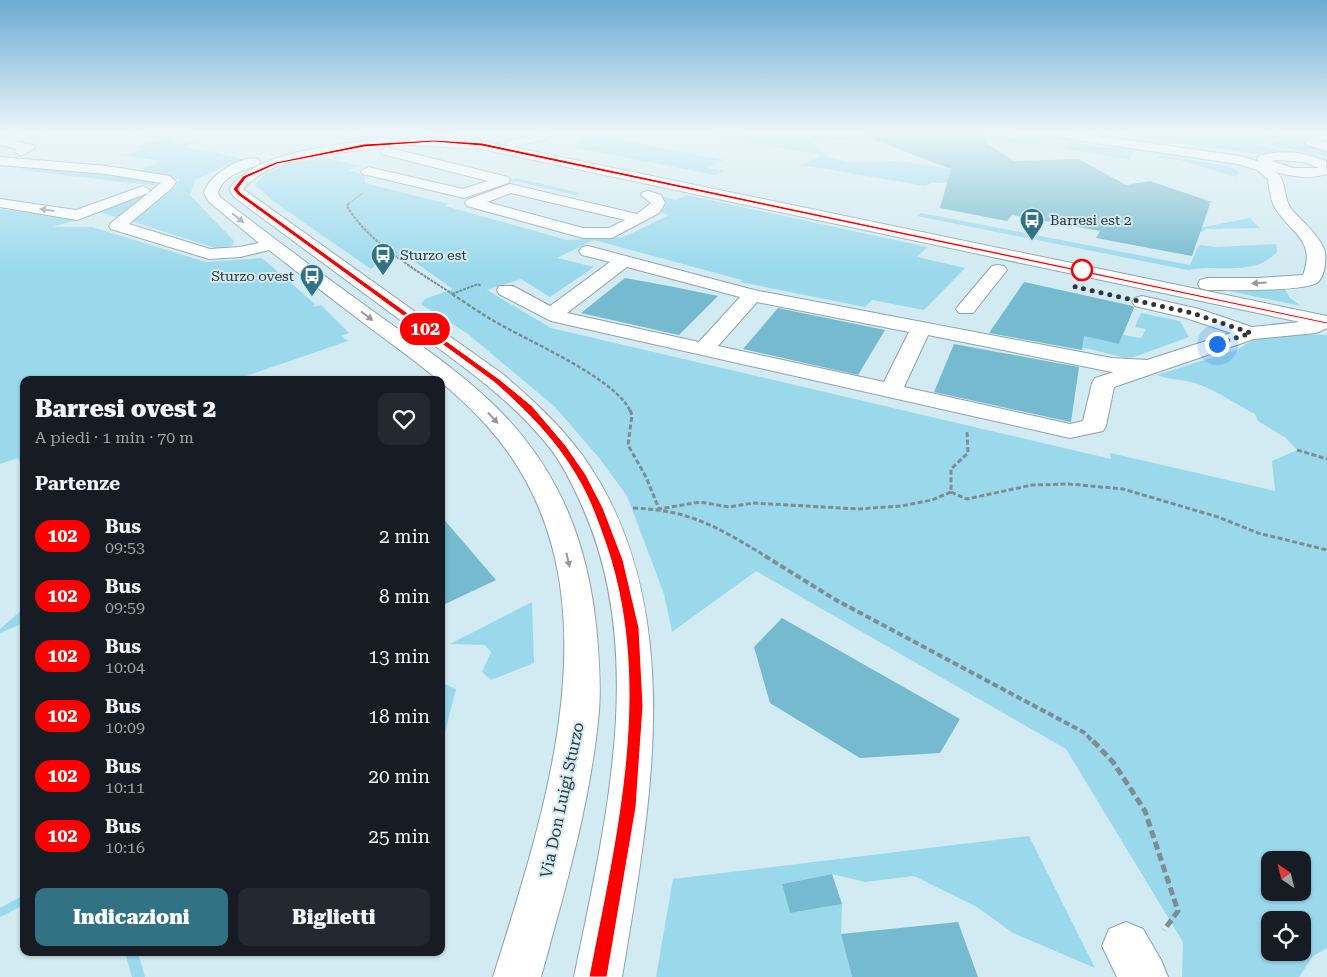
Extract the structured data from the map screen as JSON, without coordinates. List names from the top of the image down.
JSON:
{
  "streets": {
    "street": ["Via Don Luigi Sturzo"]
  },
  "places": {
    "bus stop": ["Barresi est 2", "Sturzo est", "Sturzo ovest"]
  },
  "lines": ["bus line 102"],
  "north": "top left",
  "page": {
    "on_map": "102",
    "heading": [
      ["Barresi ovest 2", "A piedi · 1 min · 70 m"],
      "Partenze"
    ],
    "list": [
      {
        "mark": "102",
        "name": "Bus",
        "note": "09:53",
        "value": "2 min"
      },
      {
        "mark": "102",
        "name": "Bus",
        "note": "09:59",
        "value": "8 min"
      },
      {
        "mark": "102",
        "name": "Bus",
        "note": "10:04",
        "value": "13 min"
      },
      {
        "mark": "102",
        "name": "Bus",
        "note": "10:09",
        "value": "18 min"
      },
      {
        "mark": "102",
        "name": "Bus",
        "note": "10:11",
        "value": "20 min"
      },
      {
        "mark": "102",
        "name": "Bus",
        "note": "10:16",
        "value": "25 min"
      }
    ],
    "buttons": ["Indicazioni", "Biglietti"]
  }
}
